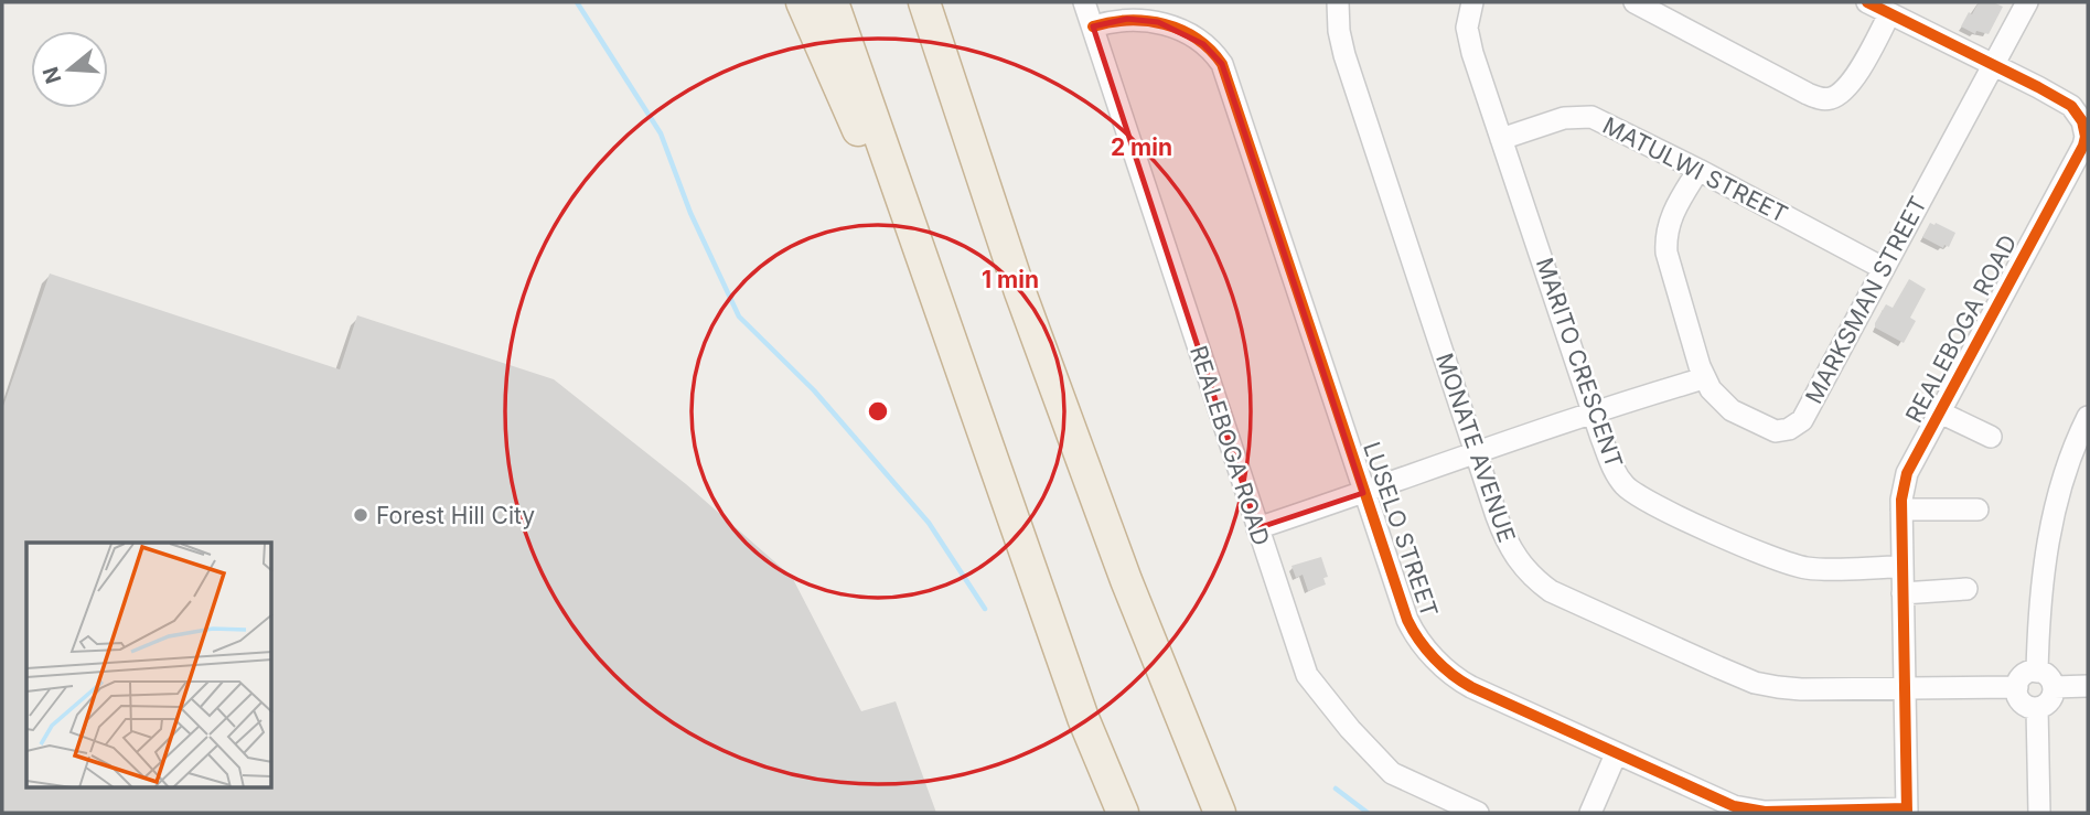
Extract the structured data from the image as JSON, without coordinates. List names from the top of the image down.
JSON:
{
  "streets": {
    "street": [
      "MATULWI STREET",
      "MARKSMAN STREET",
      "REALEBOGA ROAD",
      "MARITO CRESCENT",
      "MONATE AVENUE",
      "LUSELO STREET"
    ]
  },
  "crossings": [
    ["MATULWI STREET", "MARKSMAN STREET"],
    ["MATULWI STREET", "MARITO CRESCENT"],
    ["MARKSMAN STREET", "REALEBOGA ROAD"],
    ["REALEBOGA ROAD", "MARITO CRESCENT"],
    ["REALEBOGA ROAD", "MONATE AVENUE"],
    ["REALEBOGA ROAD", "LUSELO STREET"]
  ],
  "places": ["Forest Hill City"],
  "north": "left",
  "rings": ["2 min", "1 min"]
}
